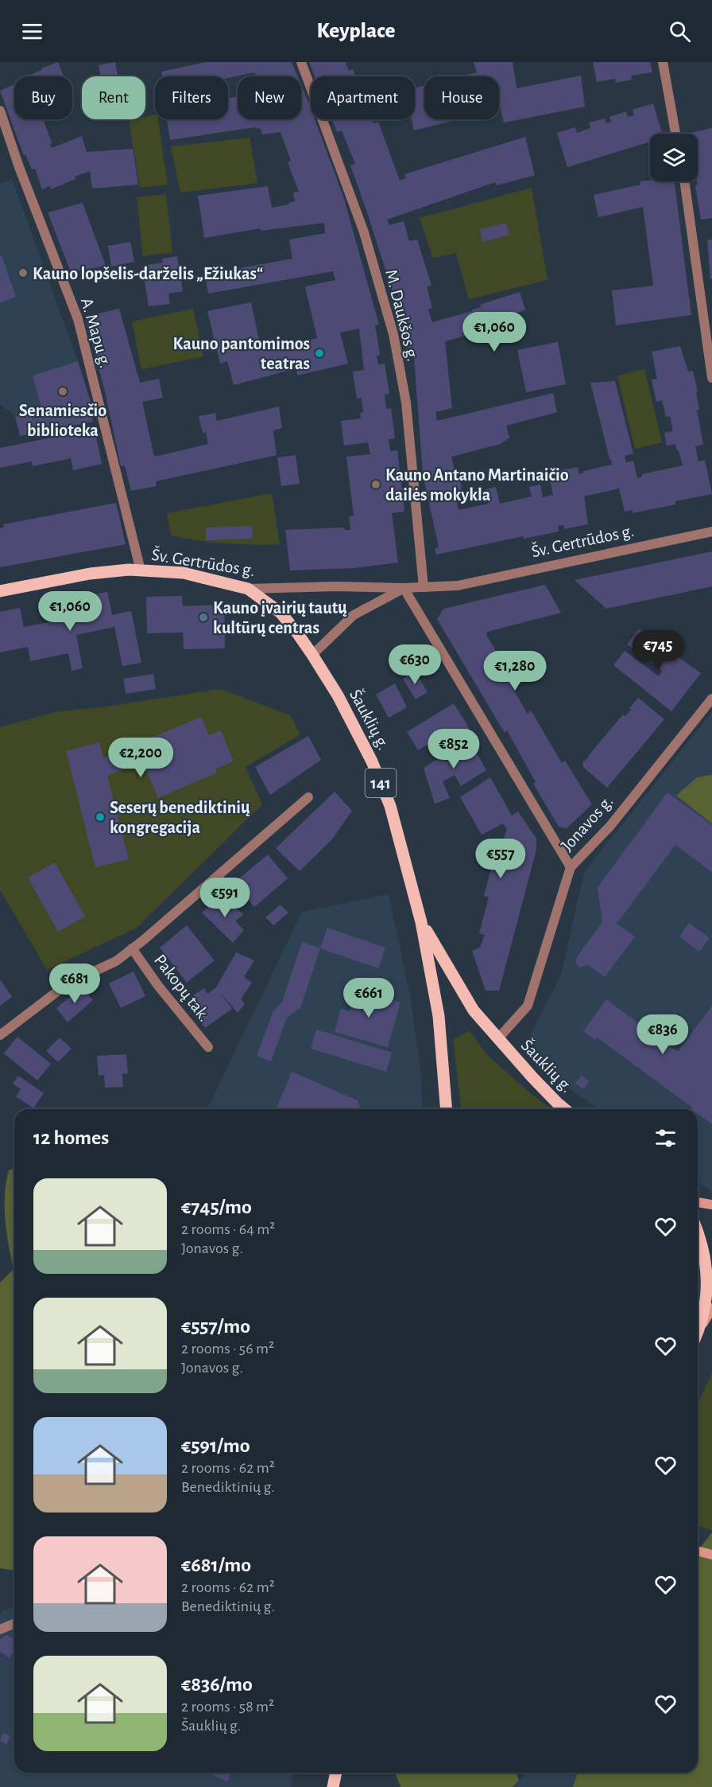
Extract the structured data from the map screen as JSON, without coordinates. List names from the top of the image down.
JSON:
{
  "streets": {
    "main road": ["Šv. Gertrūdos g.", "Šauklių g.", "141"],
    "street": [
      "M. Daukšos g.",
      "A. Mapu g.",
      "Jonavos g.",
      "Pakopų tak."
    ]
  },
  "crossings": [
    ["M. Daukšos g.", "Šv. Gertrūdos g."],
    ["A. Mapu g.", "Šv. Gertrūdos g."],
    ["Šv. Gertrūdos g.", "Šauklių g."],
    ["Šauklių g.", "Jonavos g."]
  ],
  "places": [
    "Kauno lopšelis-darželis „Ežiukas“",
    "Kauno pantomimos teatras",
    "Senamiesčio biblioteka",
    "Kauno Antano Martinaičio dailės mokykla",
    "Kauno įvairių tautų kultūrų centras",
    "Seserų benediktinių kongregacija"
  ],
  "page": {
    "header": "Keyplace",
    "chip": [
      "Buy",
      "Rent",
      "Filters",
      "New",
      "Apartment",
      "House"
    ],
    "price": [
      "€1,060",
      "€1,060",
      "€745",
      "€630",
      "€1,280",
      "€852",
      "€2,200",
      "€557",
      "€591",
      "€681",
      "€661",
      "€836"
    ],
    "heading": "12 homes",
    "list": [
      {
        "name": "€745/mo",
        "note": "2 rooms · 64 m² · Jonavos g."
      },
      {
        "name": "€557/mo",
        "note": "2 rooms · 56 m² · Jonavos g."
      },
      {
        "name": "€591/mo",
        "note": "2 rooms · 62 m² · Benediktinių g."
      },
      {
        "name": "€681/mo",
        "note": "2 rooms · 62 m² · Benediktinių g."
      },
      {
        "name": "€836/mo",
        "note": "2 rooms · 58 m² · Šauklių g."
      }
    ]
  }
}
